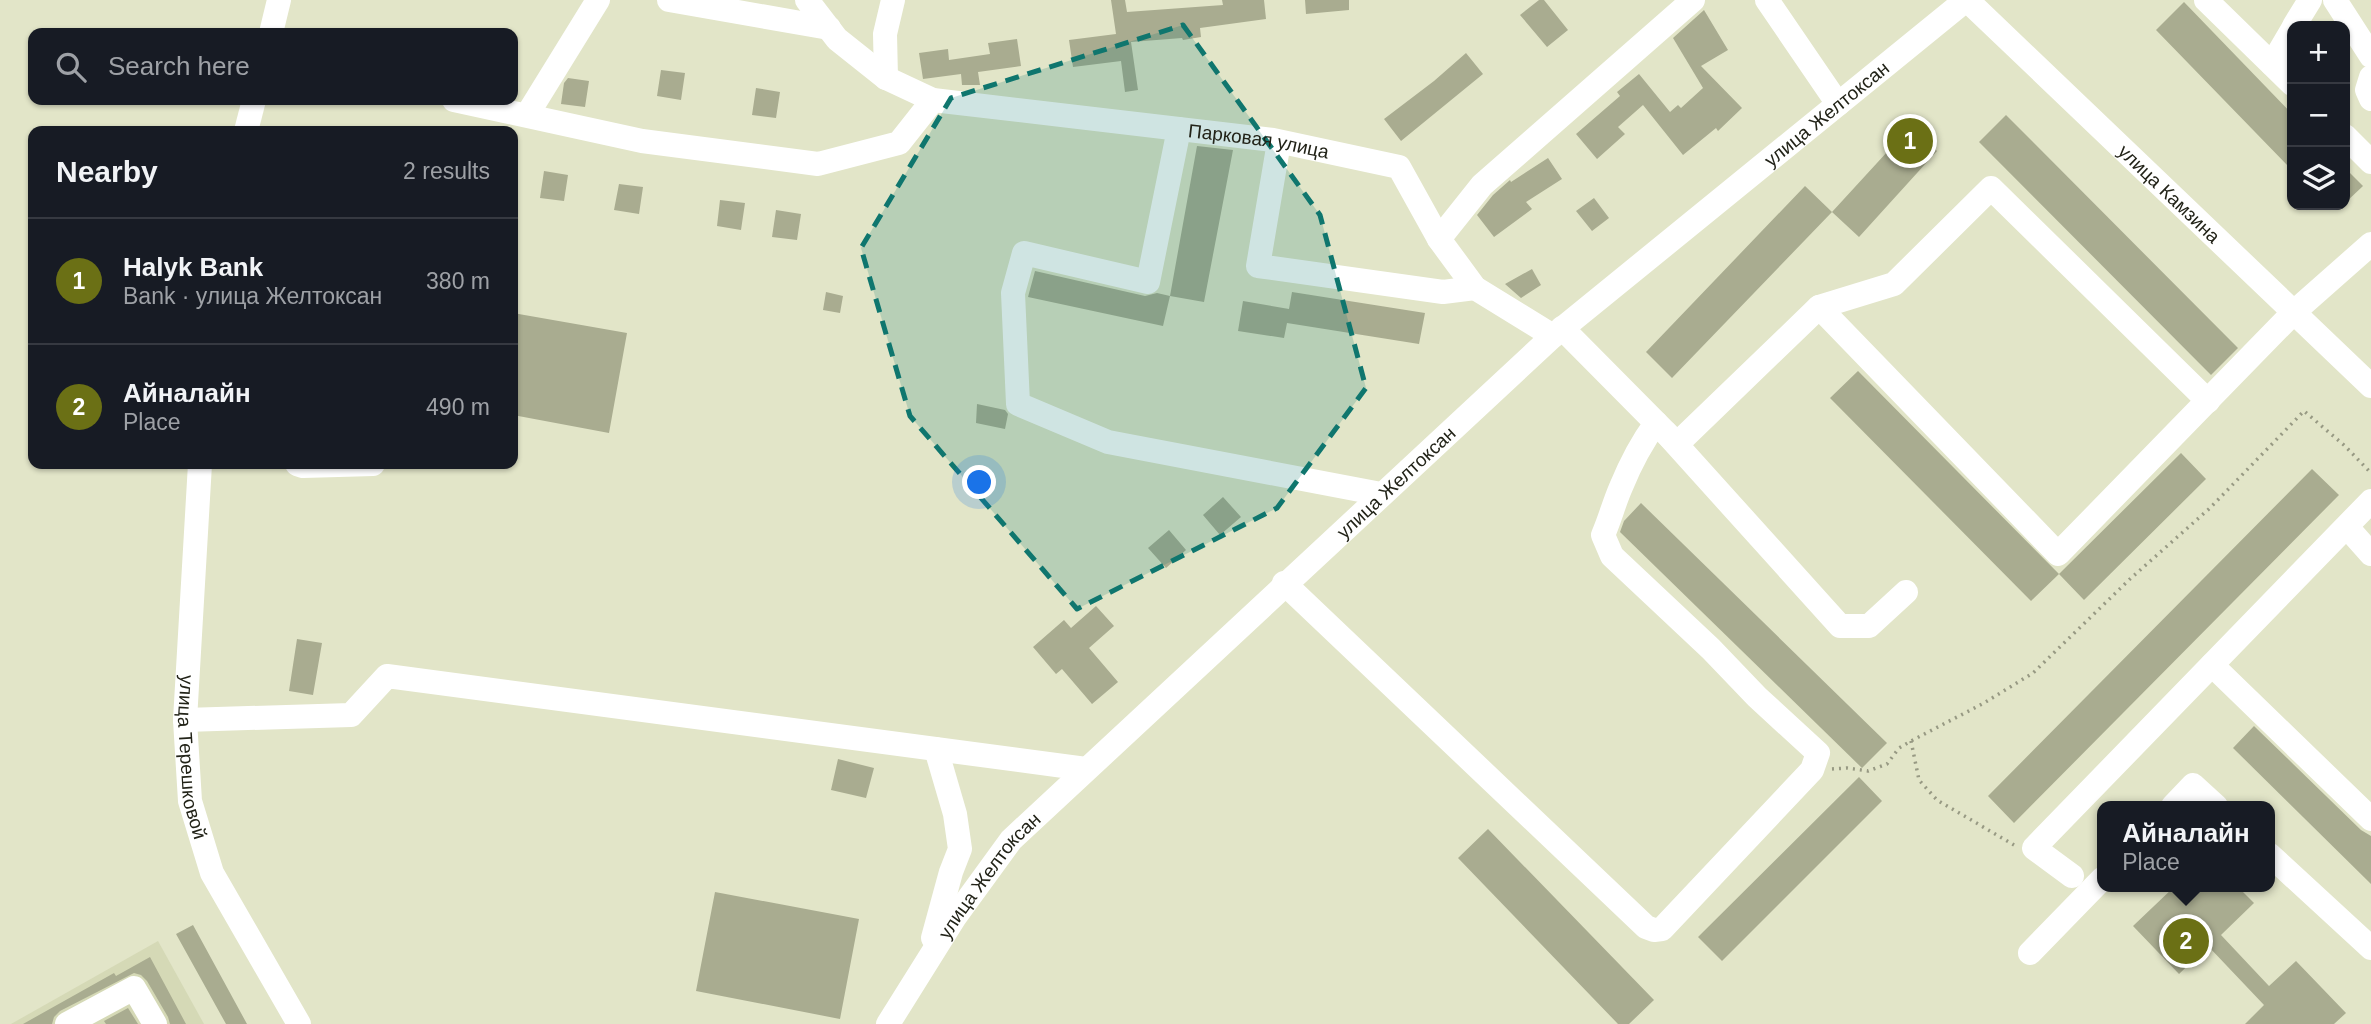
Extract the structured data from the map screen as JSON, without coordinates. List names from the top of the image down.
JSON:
{
  "streets": {
    "street": [
      "улица Желтоксан",
      "Парковая улица",
      "улица Камзина",
      "улица Терешковой"
    ]
  },
  "crossings": [
    ["улица Желтоксан", "Парковая улица"],
    ["улица Желтоксан", "улица Камзина"]
  ],
  "page": {
    "map_buttons": ["+", "−"],
    "search": "Search here",
    "pins": ["1", "2"],
    "heading": ["Nearby", "2 results"],
    "list": [
      {
        "mark": "1",
        "name": "Halyk Bank",
        "note": "Bank · улица Желтоксан",
        "value": "380 m"
      },
      {
        "mark": "2",
        "name": "Айналайн",
        "note": "Place",
        "value": "490 m"
      }
    ],
    "popup": ["Айналайн", "Place"]
  }
}
